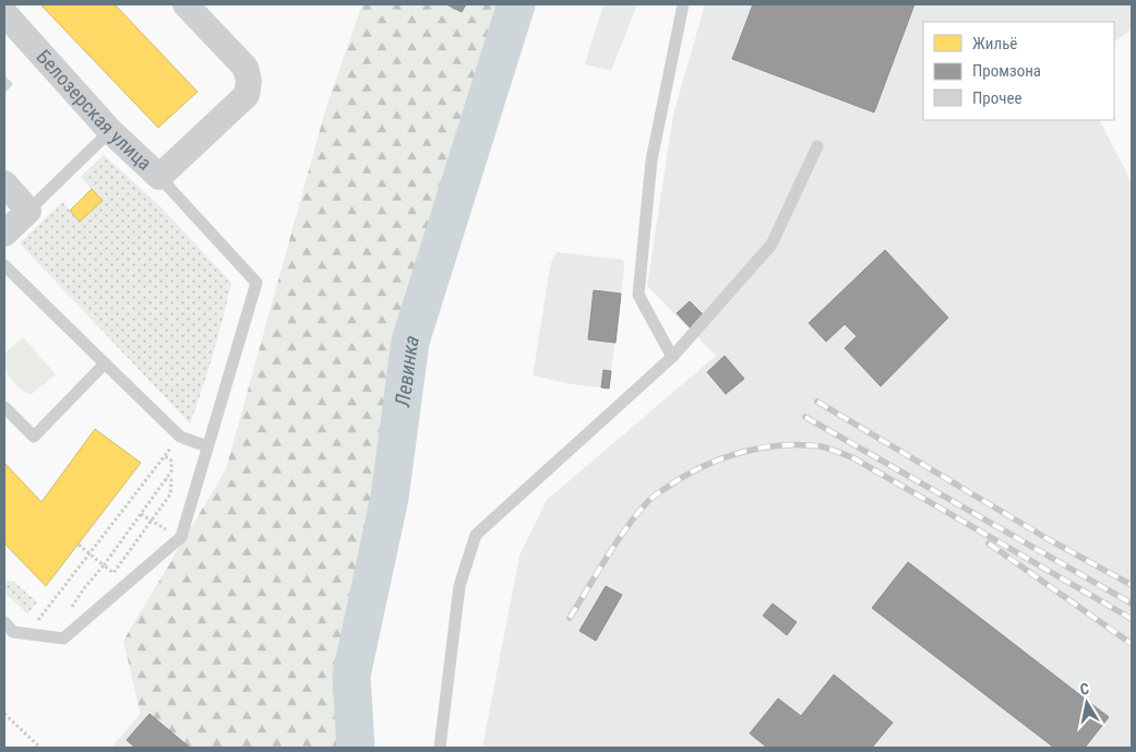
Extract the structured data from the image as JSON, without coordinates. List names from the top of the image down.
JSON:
{
  "streets": {
    "street": ["Белозерская улица"]
  },
  "water": ["Левинка"],
  "legend": ["Жильё", "Промзона", "Прочее"],
  "north": "top"
}
